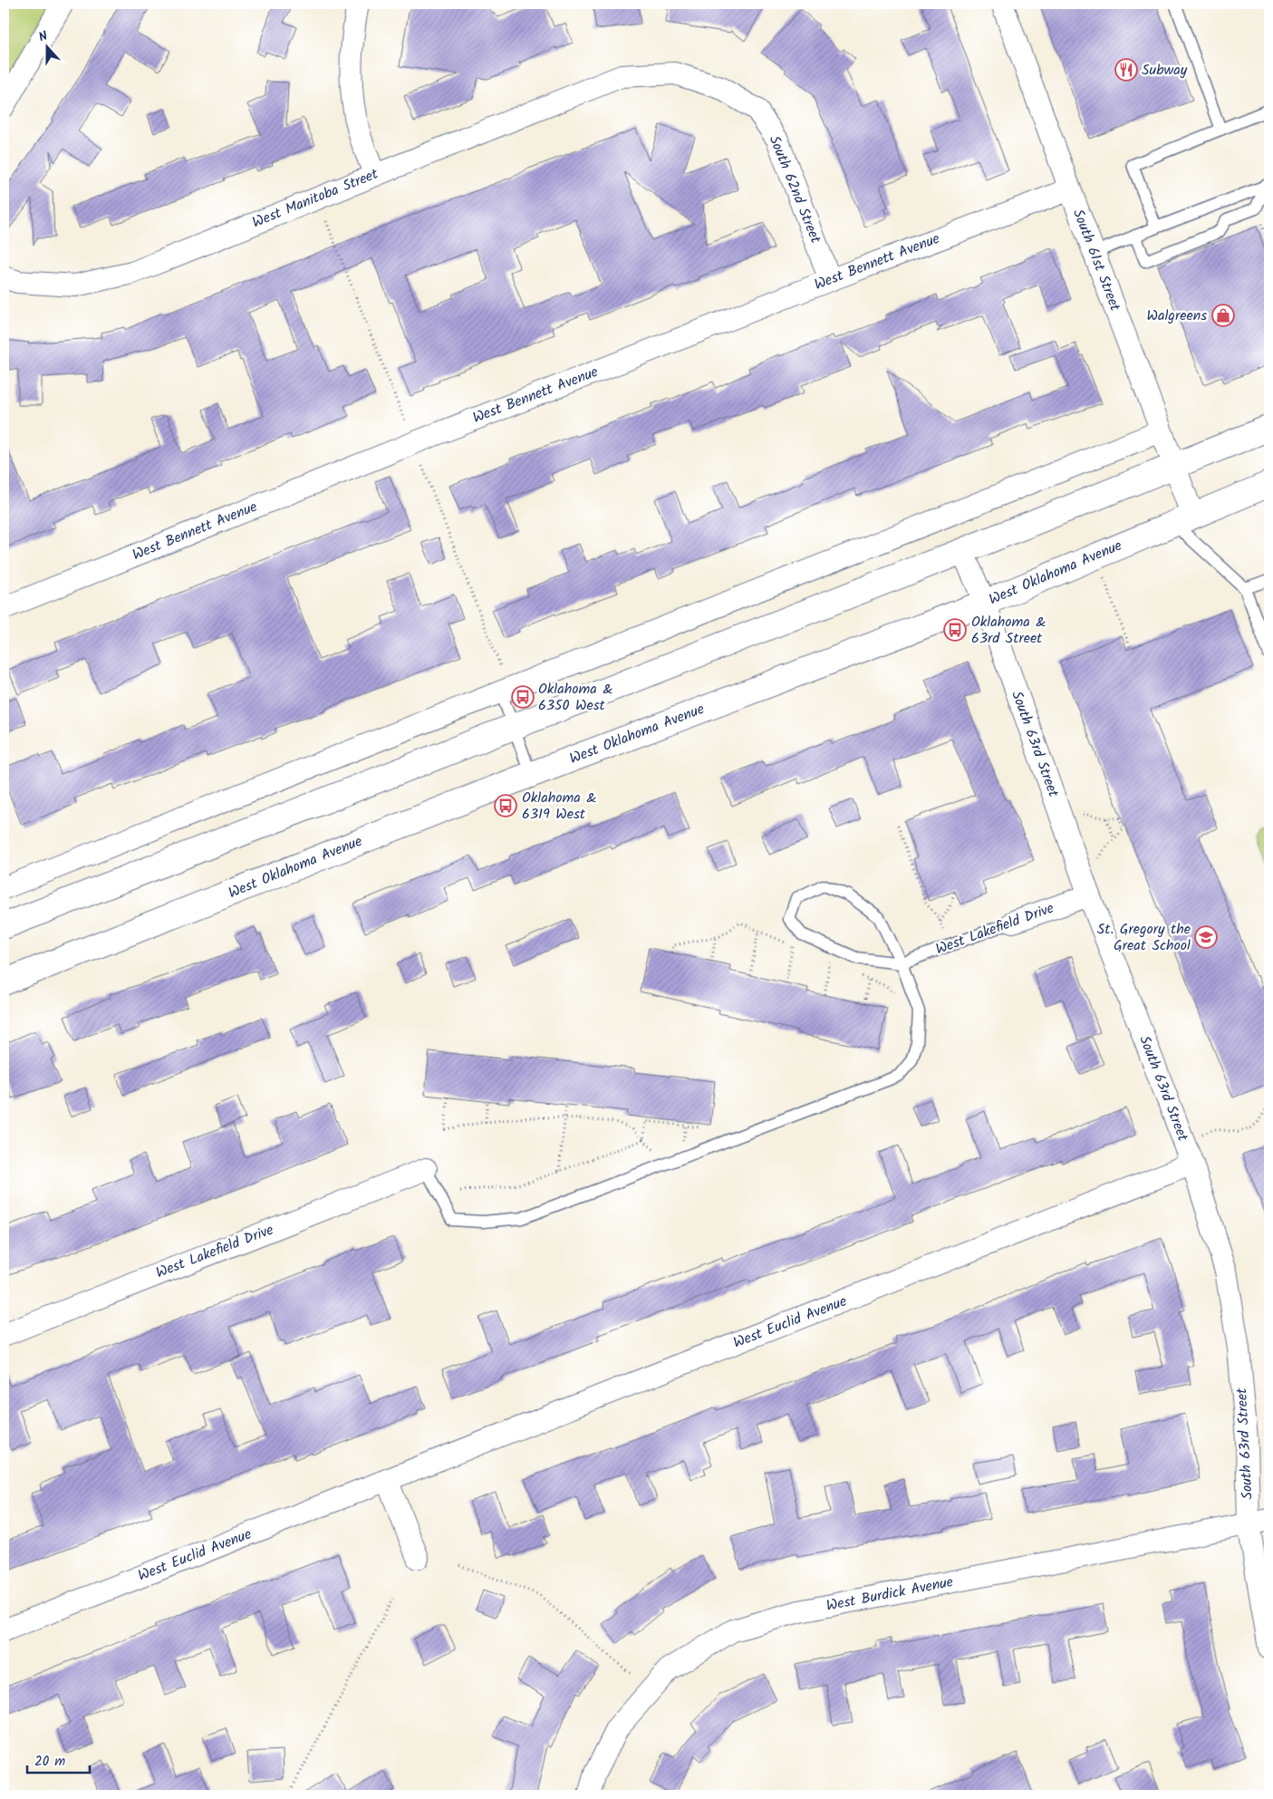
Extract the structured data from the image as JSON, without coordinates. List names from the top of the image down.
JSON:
{
  "streets": {
    "main road": ["West Oklahoma Avenue"],
    "street": [
      "South 62nd Street",
      "West Manitoba Street",
      "South 61st Street",
      "West Bennett Avenue",
      "South 63rd Street",
      "West Lakefield Drive",
      "West Euclid Avenue",
      "West Burdick Avenue"
    ]
  },
  "crossings": [
    ["South 62nd Street", "West Manitoba Street"],
    ["South 62nd Street", "West Bennett Avenue"],
    ["South 61st Street", "West Bennett Avenue"],
    ["South 61st Street", "West Oklahoma Avenue"],
    ["West Oklahoma Avenue", "South 63rd Street"],
    ["South 63rd Street", "West Lakefield Drive"],
    ["South 63rd Street", "West Euclid Avenue"],
    ["South 63rd Street", "West Burdick Avenue"]
  ],
  "places": {
    "restaurant": ["Subway"],
    "shop": ["Walgreens"],
    "bus stop": ["Oklahoma & 63rd Street", "Oklahoma & 6350 West", "Oklahoma & 6319 West"],
    "school or university": ["St. Gregory the Great School"]
  },
  "scale_bar": "20 m",
  "north": "top"
}
